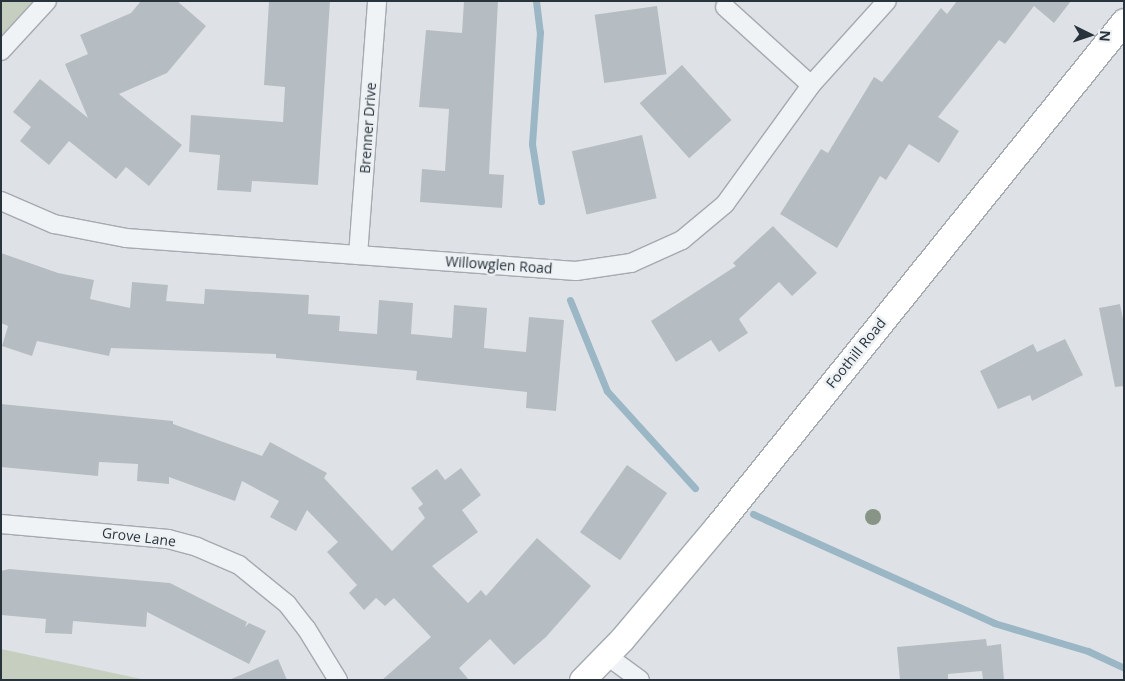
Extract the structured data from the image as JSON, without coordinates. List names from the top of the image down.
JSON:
{
  "streets": {
    "main road": ["Foothill Road"],
    "street": ["Brenner Drive", "Willowglen Road", "Grove Lane"]
  },
  "crossings": [
    ["Brenner Drive", "Willowglen Road"]
  ],
  "north": "right"
}
